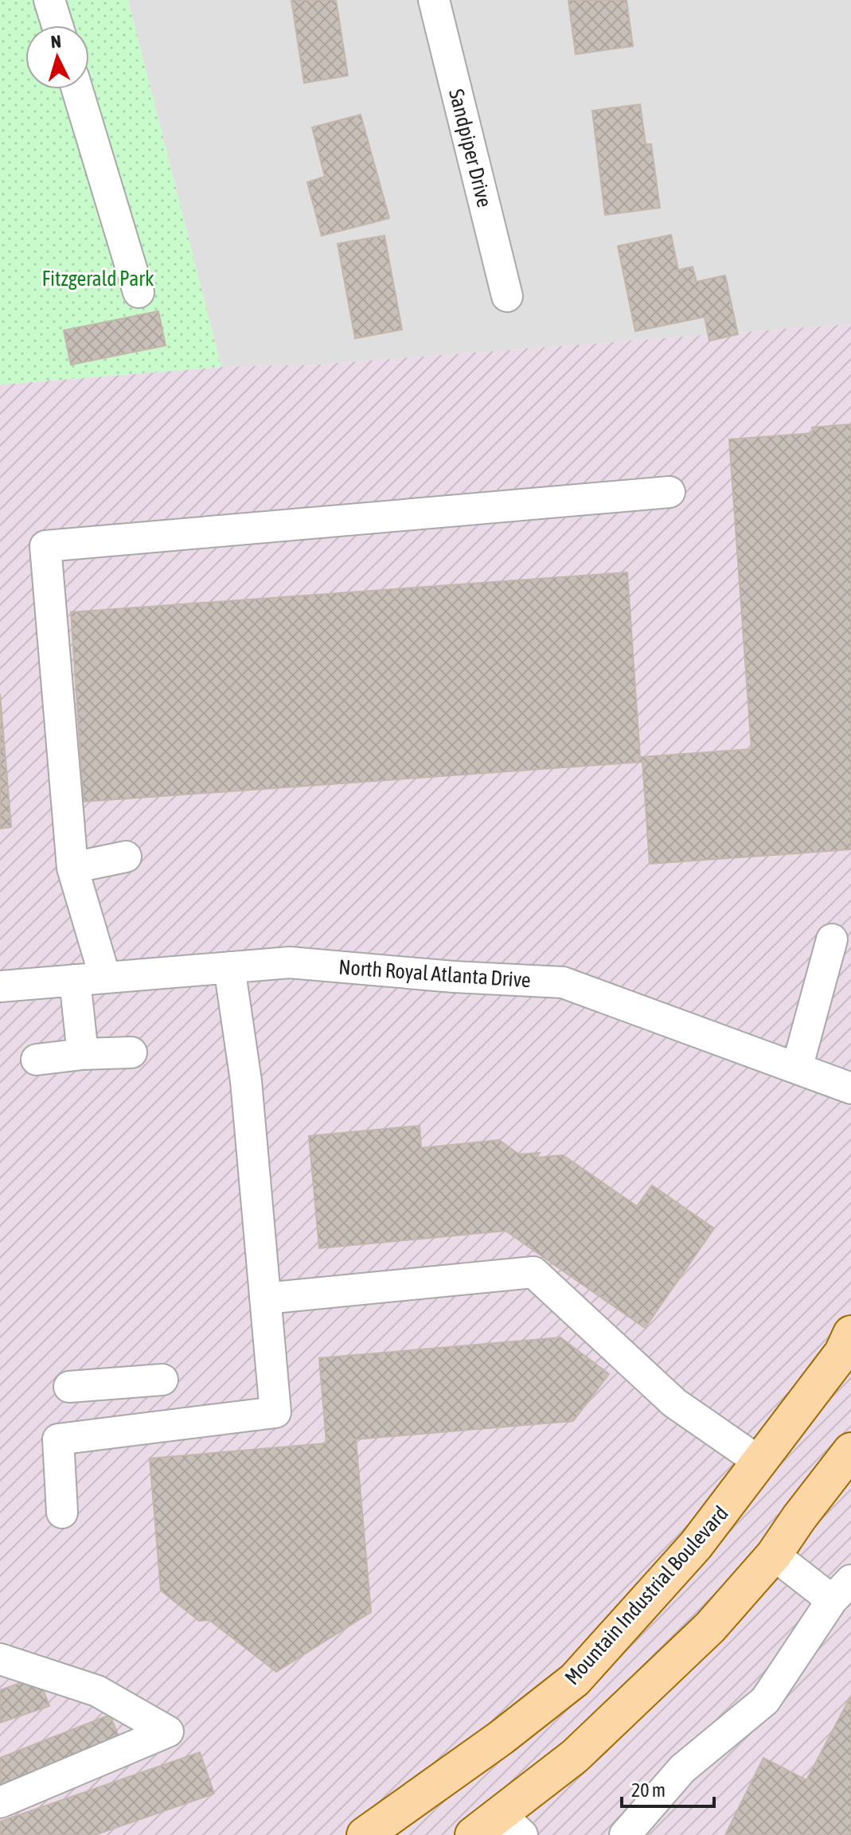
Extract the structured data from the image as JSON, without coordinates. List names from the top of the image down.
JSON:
{
  "streets": {
    "main road": ["Mountain Industrial Boulevard"],
    "street": ["Sandpiper Drive", "North Royal Atlanta Drive"]
  },
  "parks": ["Fitzgerald Park"],
  "scale_bar": "20 m",
  "north": "top"
}
